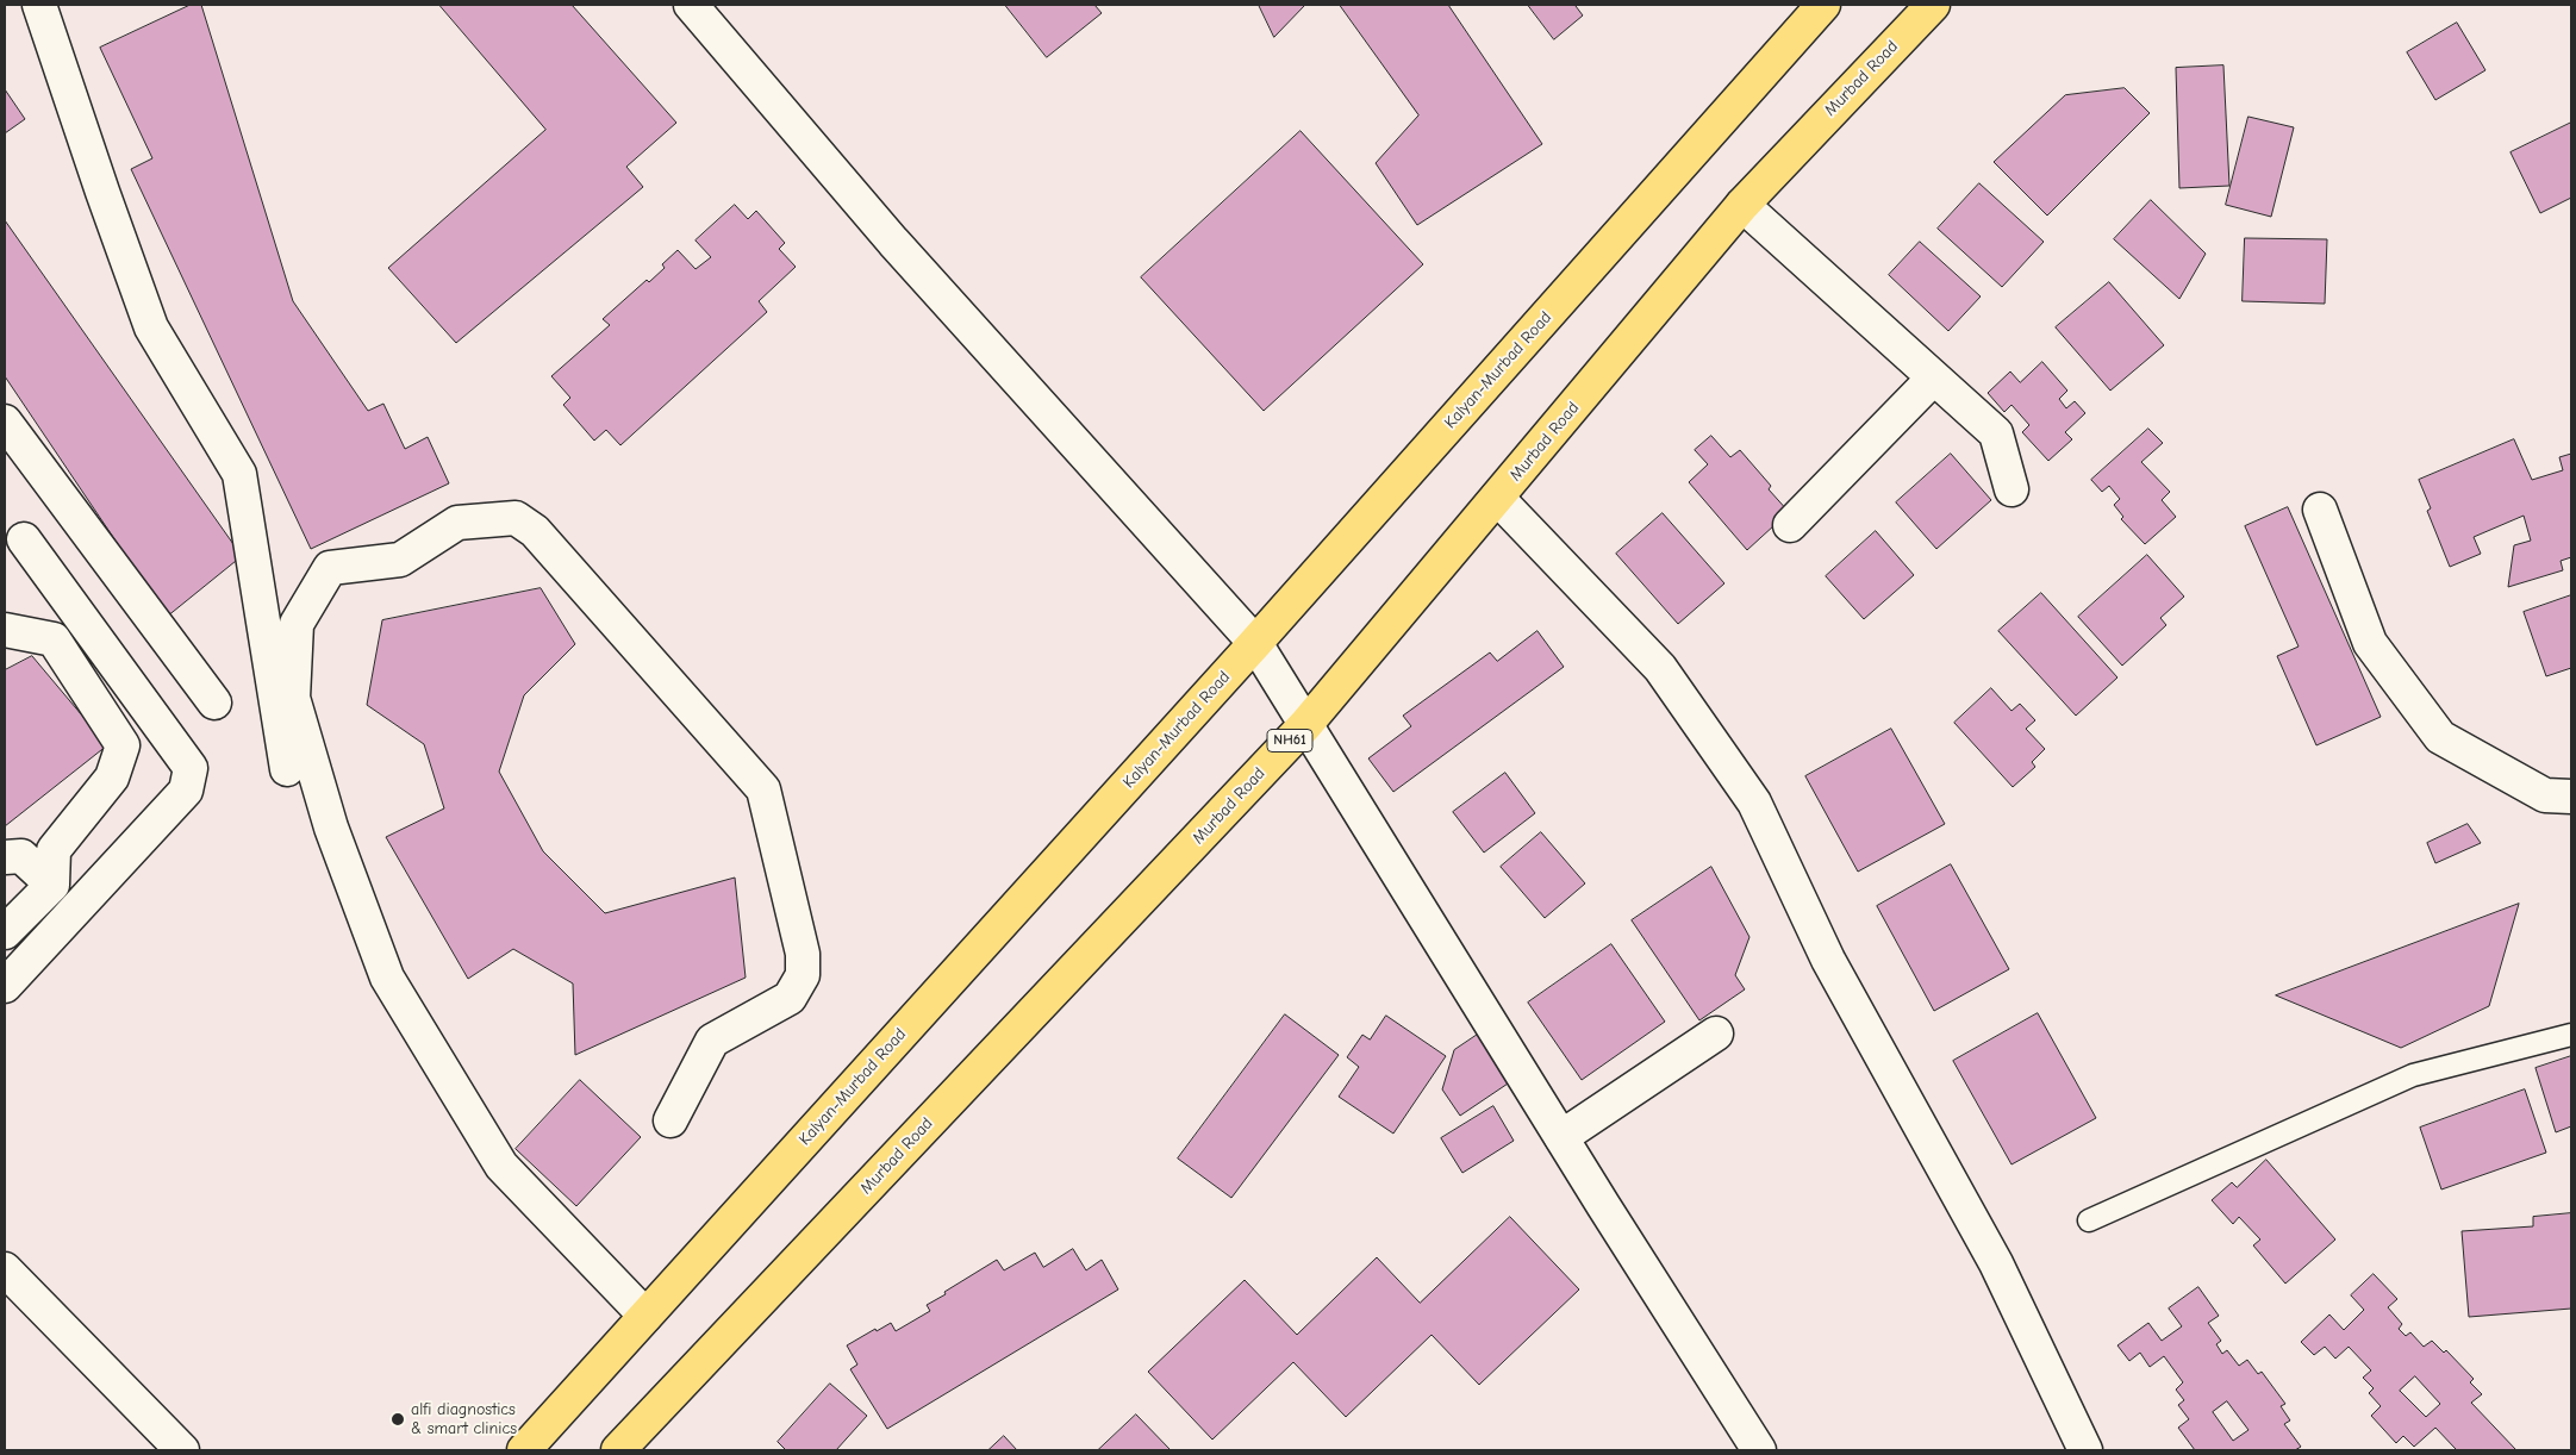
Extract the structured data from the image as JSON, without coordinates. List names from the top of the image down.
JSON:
{
  "streets": {
    "highway": ["Murbad Road", "Kalyan-Murbad Road", "NH61"]
  },
  "places": ["alfi diagnostics & smart clinics"]
}
